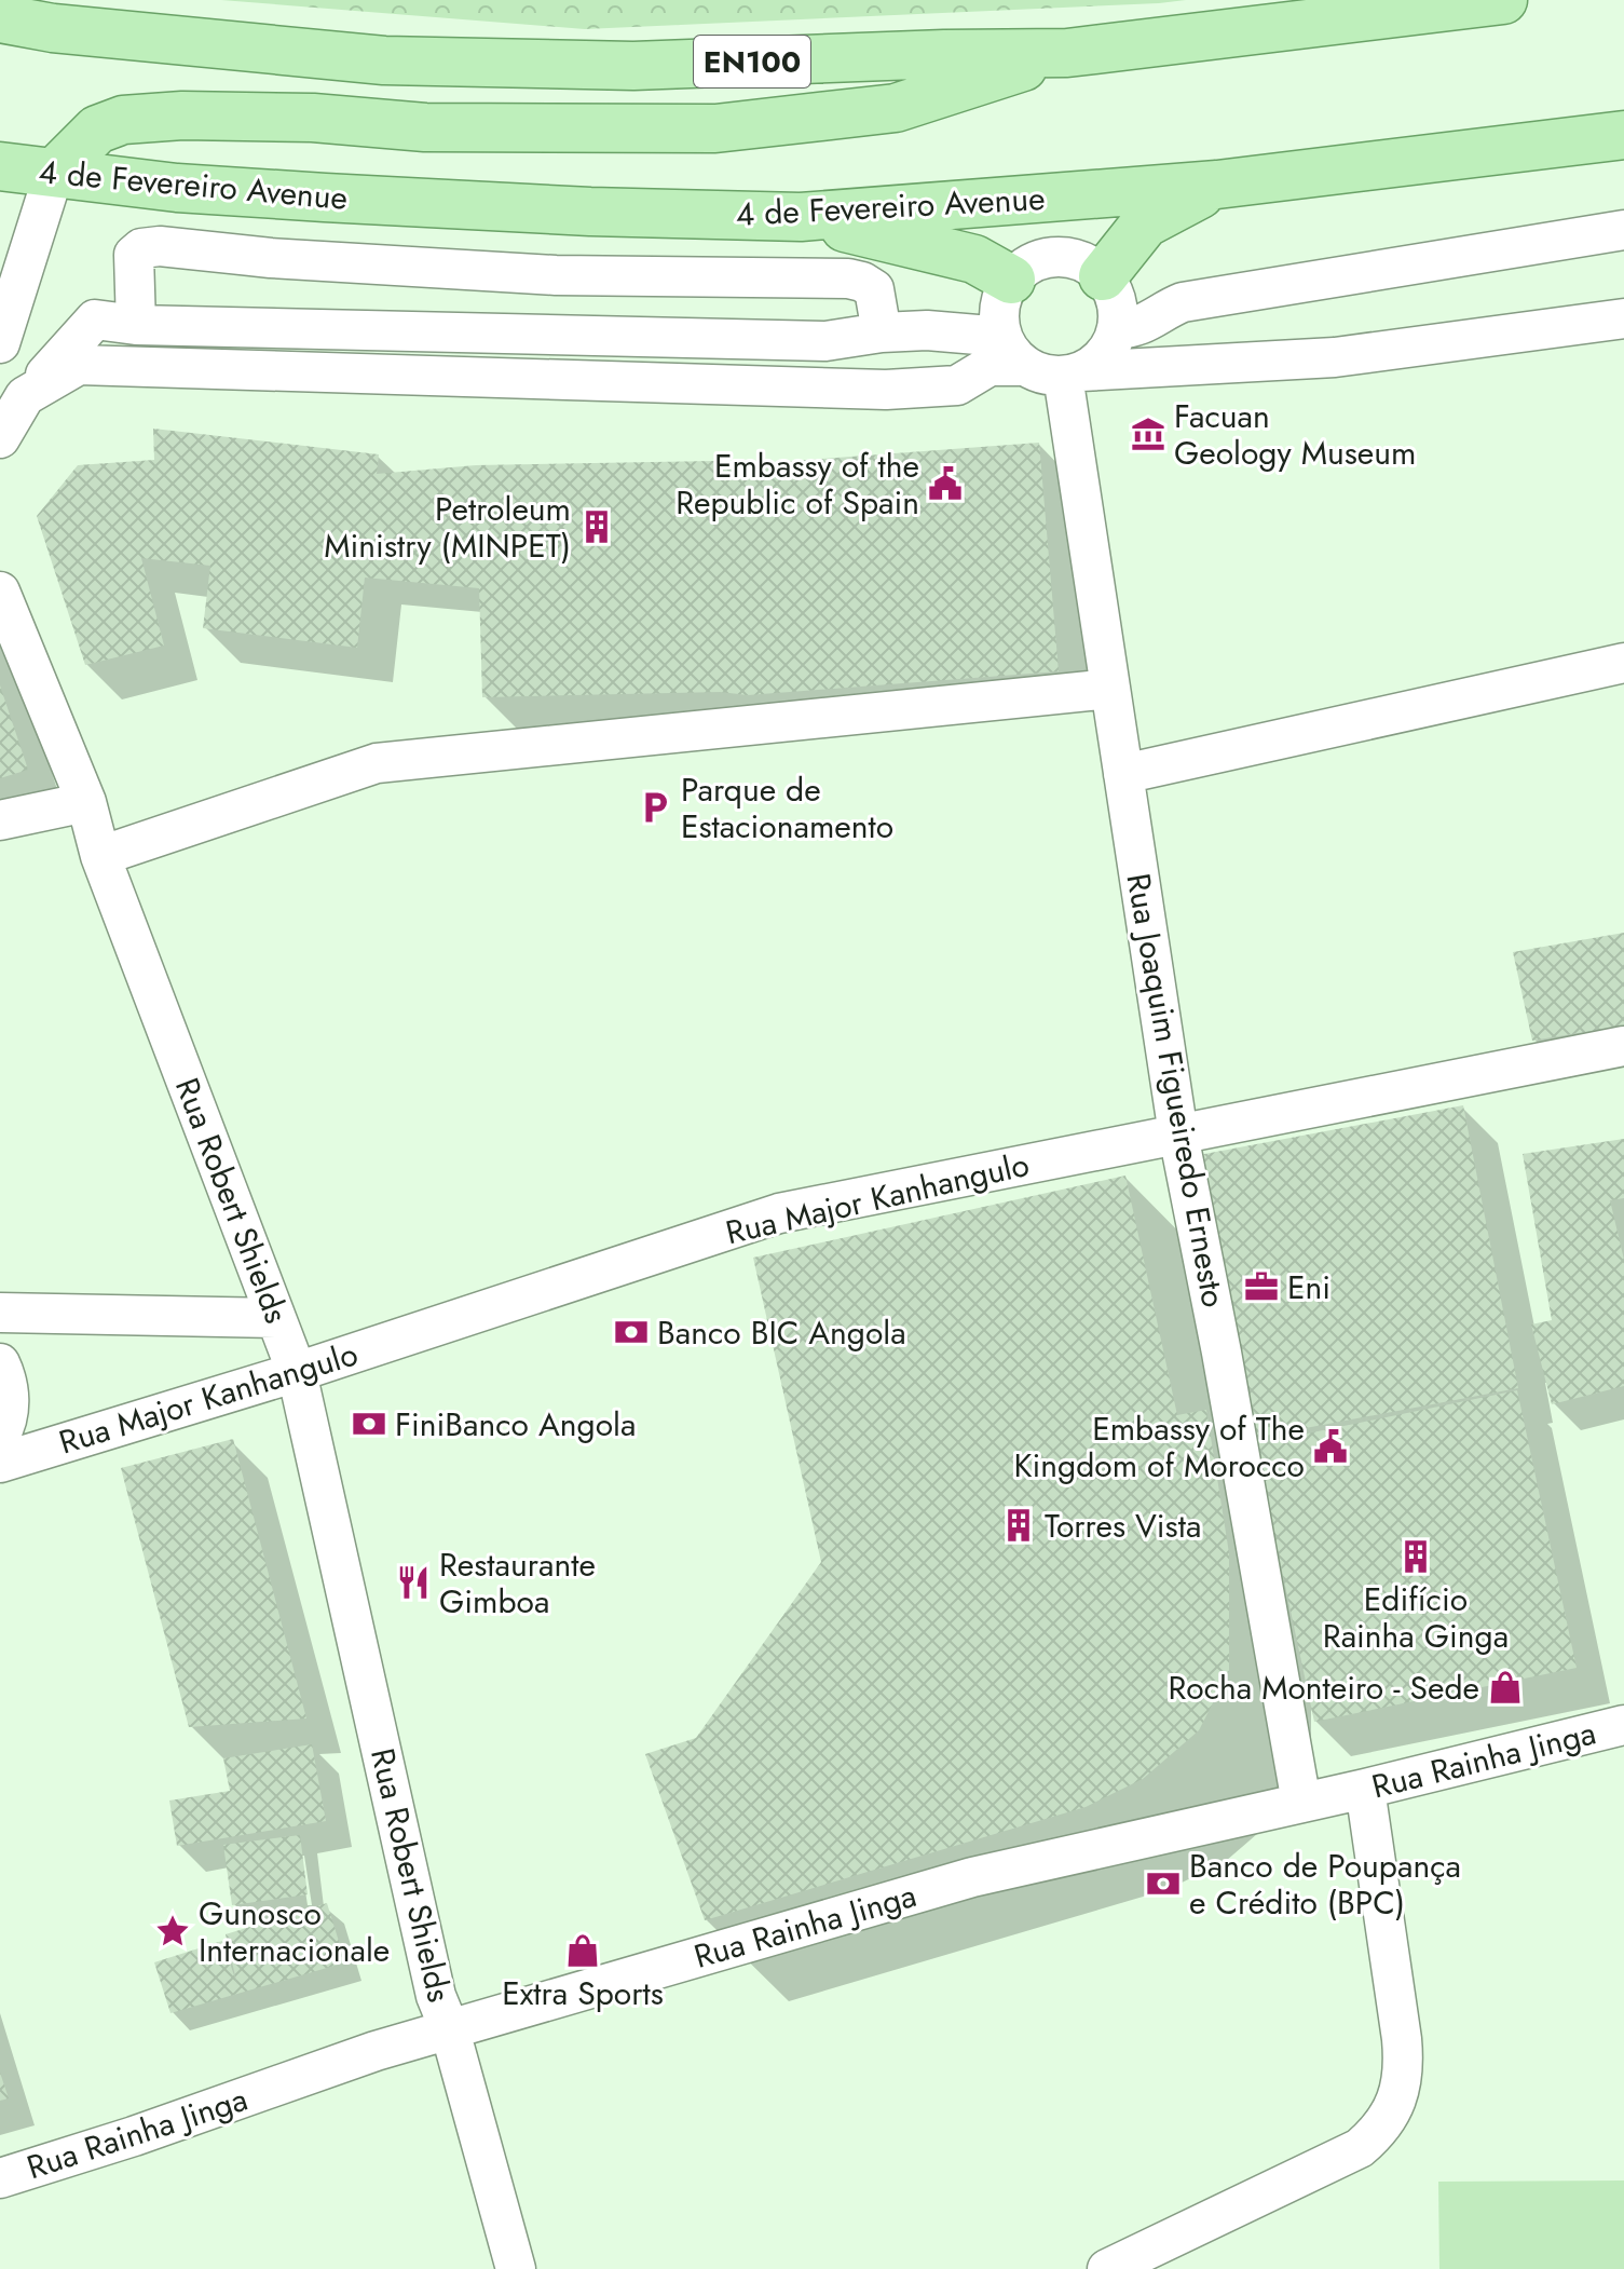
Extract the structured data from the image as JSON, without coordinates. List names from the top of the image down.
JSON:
{
  "streets": {
    "main road": ["EN100", "4 de Fevereiro Avenue"],
    "street": [
      "Rua Joaquim Figueiredo Ernesto",
      "Rua Major Kanhangulo",
      "Rua Robert Shields",
      "Rua Rainha Jinga"
    ]
  },
  "crossings": [
    ["EN100", "4 de Fevereiro Avenue"],
    ["Rua Joaquim Figueiredo Ernesto", "Rua Major Kanhangulo"],
    ["Rua Joaquim Figueiredo Ernesto", "Rua Rainha Jinga"],
    ["Rua Major Kanhangulo", "Rua Robert Shields"],
    ["Rua Robert Shields", "Rua Rainha Jinga"]
  ],
  "places": {
    "museum": ["Facuan Geology Museum"],
    "public building": ["Embassy of the Republic of Spain", "Embassy of The Kingdom of Morocco"],
    "building": ["Petroleum Ministry (MINPET)", "Torres Vista", "Edifício Rainha Ginga"],
    "parking": ["Parque de Estacionamento"],
    "office": ["Eni"],
    "bank": ["Banco BIC Angola", "FiniBanco Angola", "Banco de Poupança e Crédito (BPC)"],
    "restaurant": ["Restaurante Gimboa"],
    "shop": ["Rocha Monteiro - Sede", "Extra Sports"],
    "place": ["Gunosco Internacionale"]
  }
}
